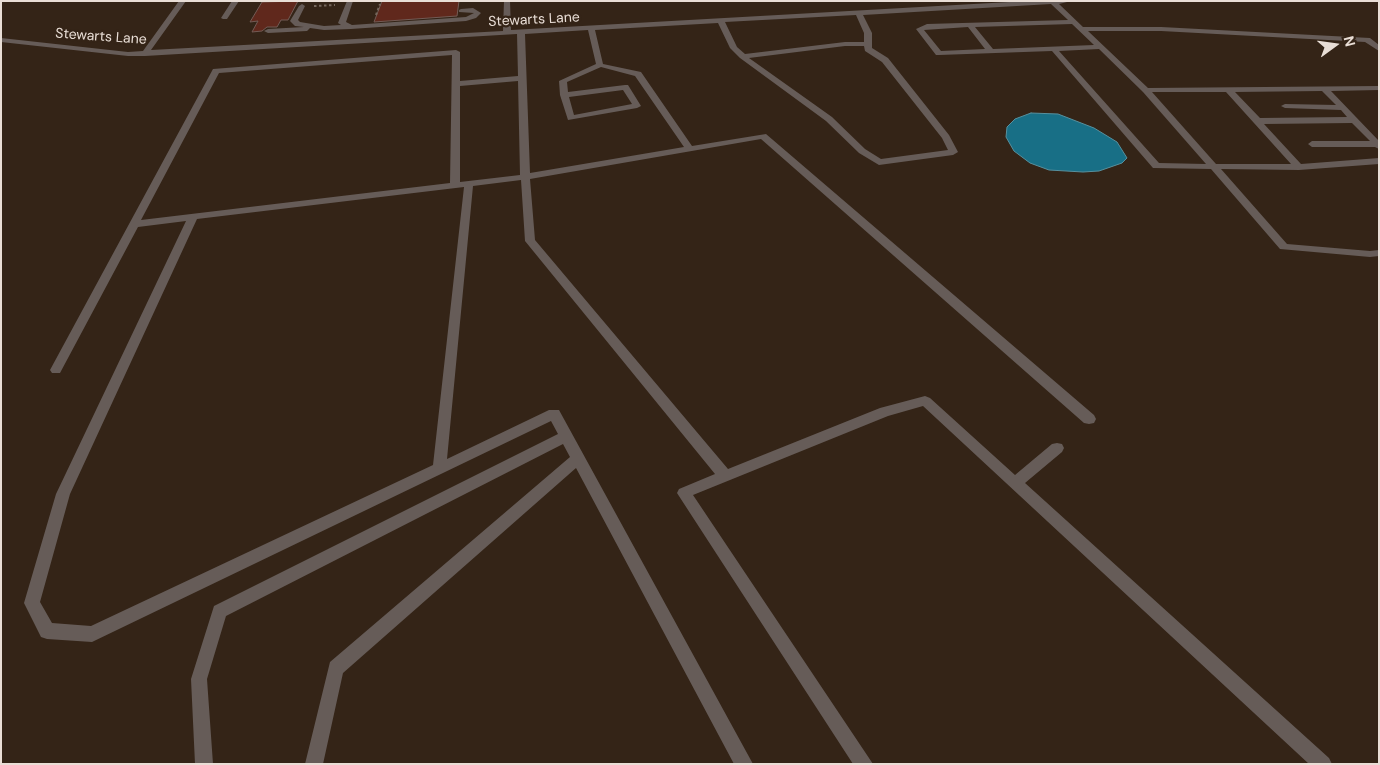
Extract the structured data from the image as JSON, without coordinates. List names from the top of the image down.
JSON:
{
  "streets": {
    "street": ["Stewarts Lane"]
  },
  "north": "right"
}
